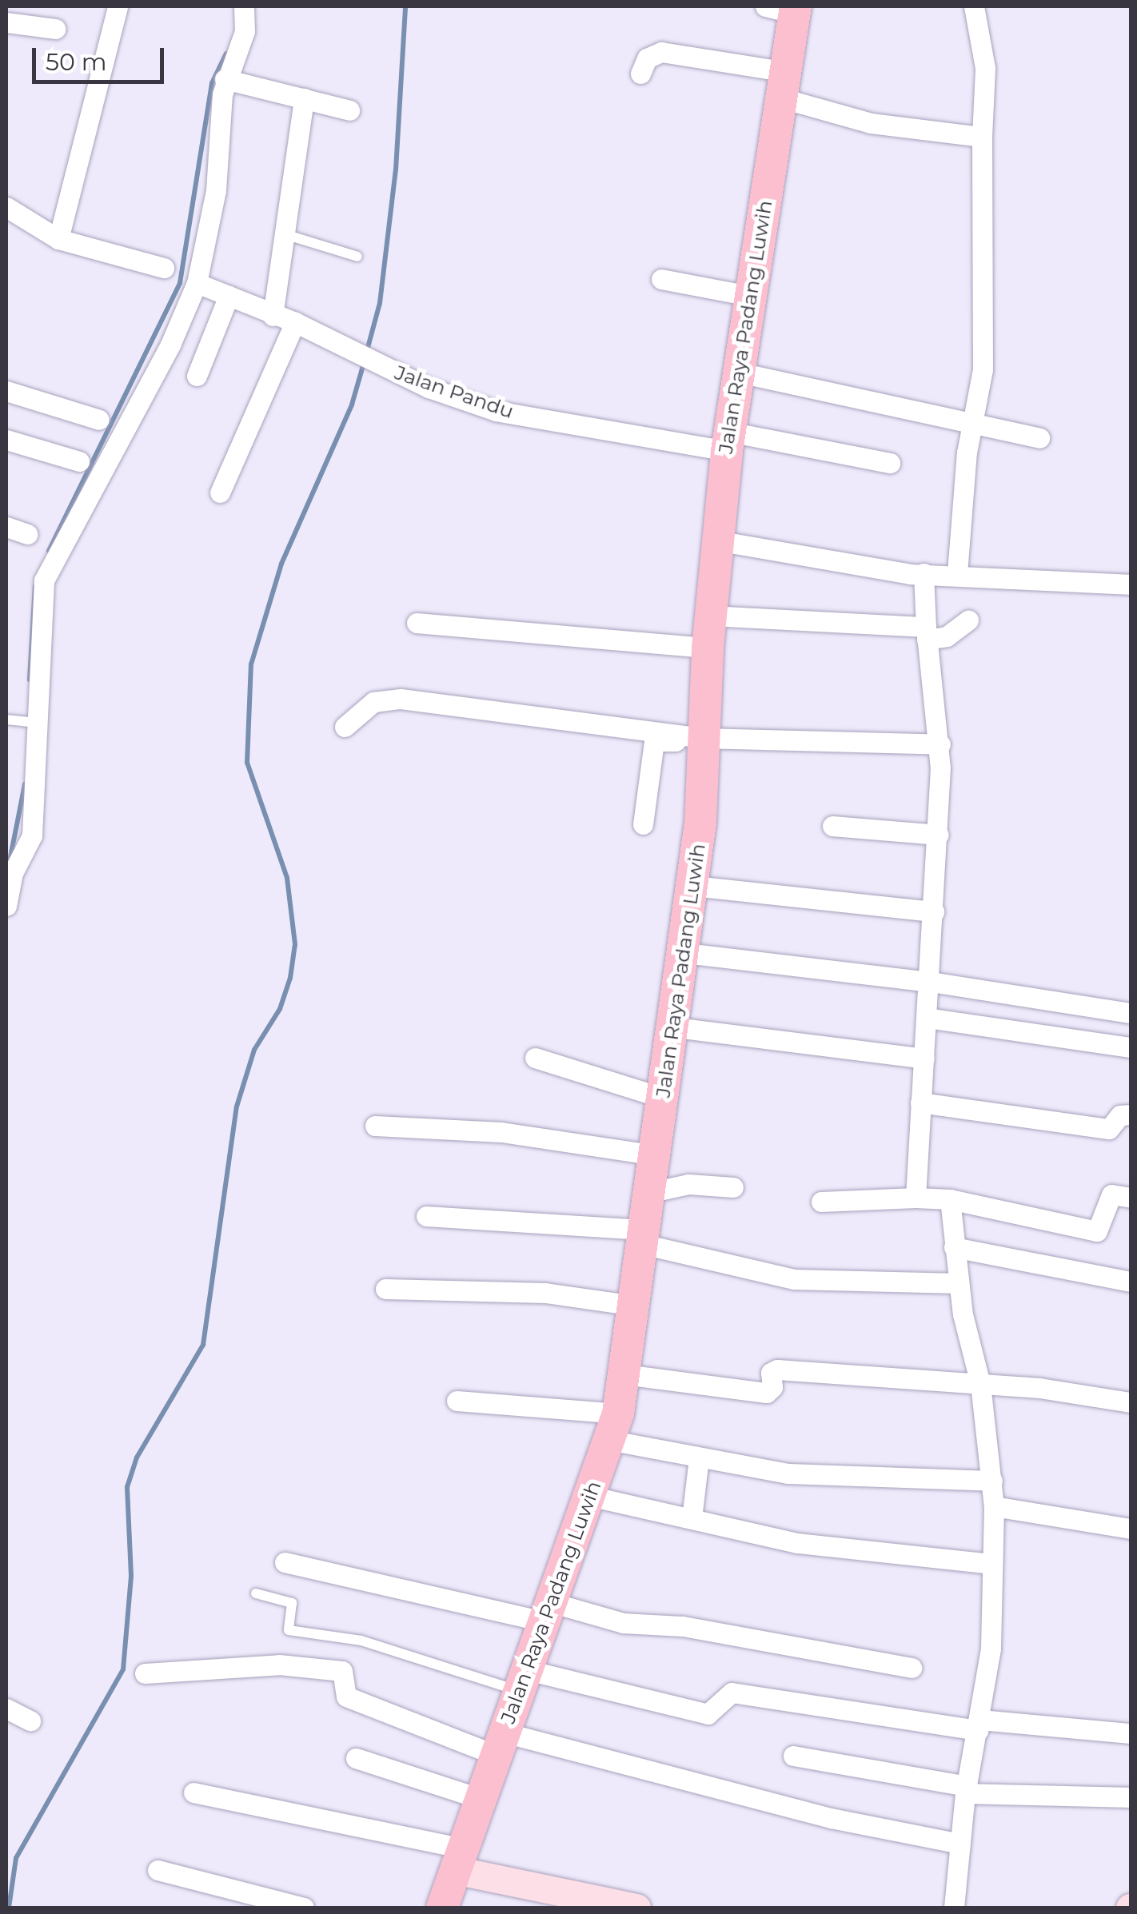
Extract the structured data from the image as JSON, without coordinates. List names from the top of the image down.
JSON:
{
  "streets": {
    "main road": ["Jalan Raya Padang Luwih"],
    "street": ["Jalan Pandu"]
  },
  "crossings": [
    ["Jalan Raya Padang Luwih", "Jalan Pandu"]
  ],
  "scale_bar": "50 m"
}
